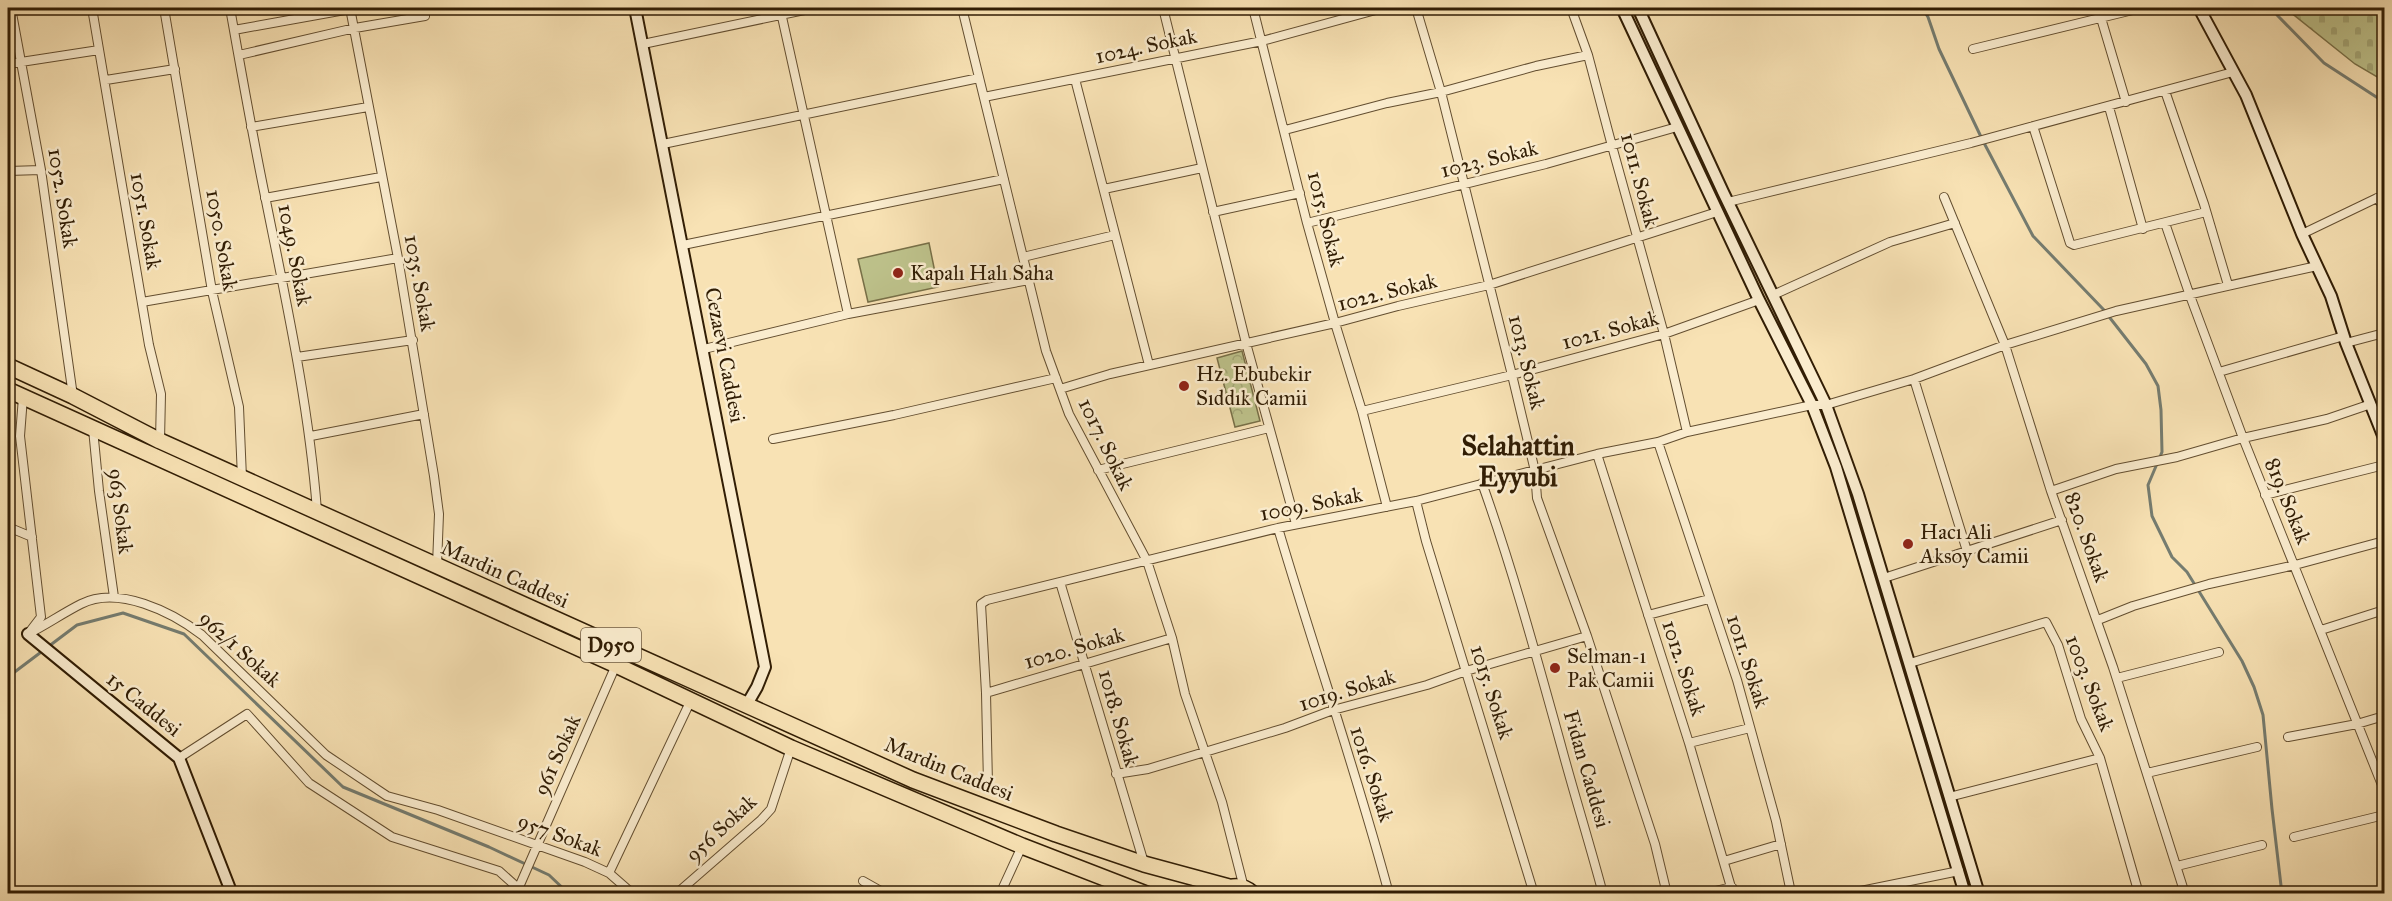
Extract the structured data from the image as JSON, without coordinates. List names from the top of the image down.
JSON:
{
  "streets": {
    "highway": ["Mardin Caddesi", "D950"],
    "street": [
      "1024. Sokak",
      "1023. Sokak",
      "1011. Sokak",
      "1052. Sokak",
      "1015. Sokak",
      "1051. Sokak",
      "1050. Sokak",
      "1049. Sokak",
      "1035. Sokak",
      "1022. Sokak",
      "1021. Sokak",
      "Cezaevi Caddesi",
      "1013. Sokak",
      "1017. Sokak",
      "819. Sokak",
      "1009. Sokak",
      "963 Sokak",
      "820. Sokak",
      "1020. Sokak",
      "962/1 Sokak",
      "1012. Sokak",
      "1003. Sokak",
      "1019. Sokak",
      "15 Caddesi",
      "1018. Sokak",
      "961 Sokak",
      "Fidan Caddesi",
      "1016. Sokak",
      "956 Sokak",
      "957 Sokak"
    ]
  },
  "crossings": [
    ["1024. Sokak", "1015. Sokak"],
    ["1024. Sokak", "1017. Sokak"],
    ["1023. Sokak", "1011. Sokak"],
    ["1023. Sokak", "1015. Sokak"],
    ["1023. Sokak", "1013. Sokak"],
    ["1011. Sokak", "1022. Sokak"],
    ["1011. Sokak", "1021. Sokak"],
    ["1011. Sokak", "1009. Sokak"],
    ["1052. Sokak", "Mardin Caddesi"],
    ["1015. Sokak", "1022. Sokak"],
    ["1015. Sokak", "1021. Sokak"],
    ["1015. Sokak", "1009. Sokak"],
    ["1015. Sokak", "1019. Sokak"],
    ["1051. Sokak", "Mardin Caddesi"],
    ["1050. Sokak", "Mardin Caddesi"],
    ["1049. Sokak", "Mardin Caddesi"],
    ["1035. Sokak", "Mardin Caddesi"],
    ["1022. Sokak", "1013. Sokak"],
    ["1022. Sokak", "1017. Sokak"],
    ["1021. Sokak", "1013. Sokak"],
    ["Cezaevi Caddesi", "Mardin Caddesi"],
    ["1013. Sokak", "1009. Sokak"],
    ["1013. Sokak", "1019. Sokak"],
    ["1017. Sokak", "1009. Sokak"],
    ["1017. Sokak", "Mardin Caddesi"],
    ["1017. Sokak", "1020. Sokak"],
    ["1017. Sokak", "1019. Sokak"],
    ["819. Sokak", "1009. Sokak"],
    ["1009. Sokak", "820. Sokak"],
    ["1009. Sokak", "1020. Sokak"],
    ["1009. Sokak", "1012. Sokak"],
    ["1009. Sokak", "1018. Sokak"],
    ["1009. Sokak", "Fidan Caddesi"],
    ["1009. Sokak", "1016. Sokak"],
    ["963 Sokak", "Mardin Caddesi"],
    ["963 Sokak", "962/1 Sokak"],
    ["Mardin Caddesi", "1018. Sokak"],
    ["Mardin Caddesi", "961 Sokak"],
    ["Mardin Caddesi", "956 Sokak"],
    ["Mardin Caddesi", "957 Sokak"],
    ["1020. Sokak", "1018. Sokak"],
    ["962/1 Sokak", "957 Sokak"],
    ["1019. Sokak", "1018. Sokak"],
    ["1019. Sokak", "Fidan Caddesi"],
    ["1019. Sokak", "1016. Sokak"],
    ["961 Sokak", "957 Sokak"]
  ],
  "districts": ["Selahattin Eyyubi"],
  "places": [
    "Kapalı Halı Saha",
    "Hz. Ebubekir Sıddık Camii",
    "Hacı Ali Aksoy Camii",
    "Selman-ı Pak Camii"
  ]
}
